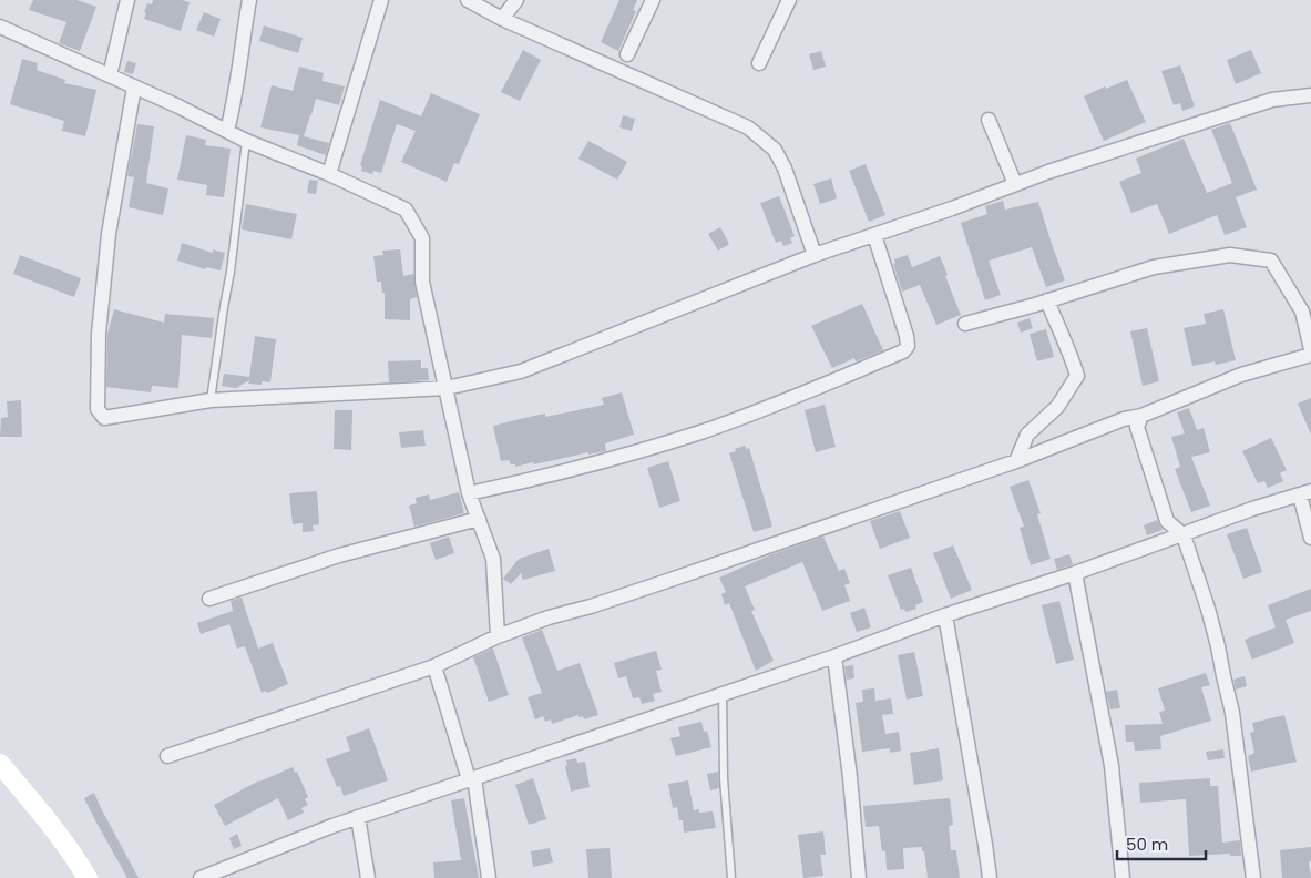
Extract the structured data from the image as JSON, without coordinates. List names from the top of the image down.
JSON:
{
  "scale_bar": "50 m"
}
